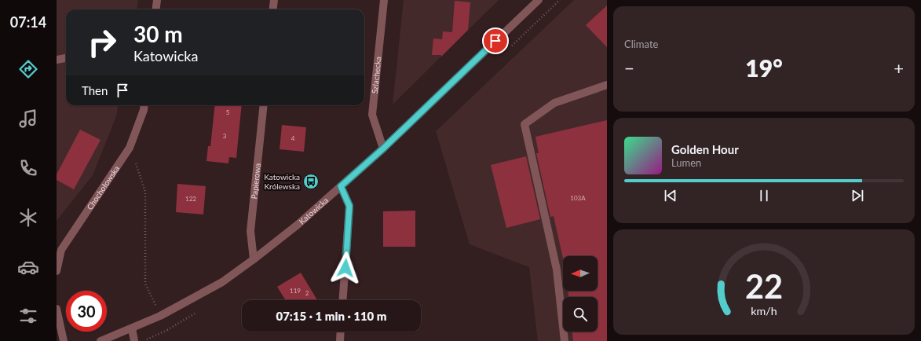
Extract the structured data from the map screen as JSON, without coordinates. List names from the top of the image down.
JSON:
{
  "streets": {
    "street": [
      "Szlachecka",
      "Papierowa",
      "Chochołowska",
      "Katowicka"
    ]
  },
  "crossings": [
    ["Szlachecka", "Katowicka"],
    ["Papierowa", "Katowicka"]
  ],
  "places": {
    "bus stop": ["Katowicka Królewska"]
  },
  "house_numbers": [
    "5",
    "3",
    "4",
    "103A",
    "122",
    "119",
    "2"
  ],
  "north": "left",
  "page": {
    "tabs": "07:14",
    "tile": "Climate",
    "turn": ["30 m", "Katowicka"],
    "heat": ["−", "19°", "+"],
    "then": "Then",
    "song": ["Golden Hour", "Lumen"],
    "limit": "30",
    "trip": "07:15 · 1 min · 110 m",
    "gauge": ["22", "km/h"]
  }
}
